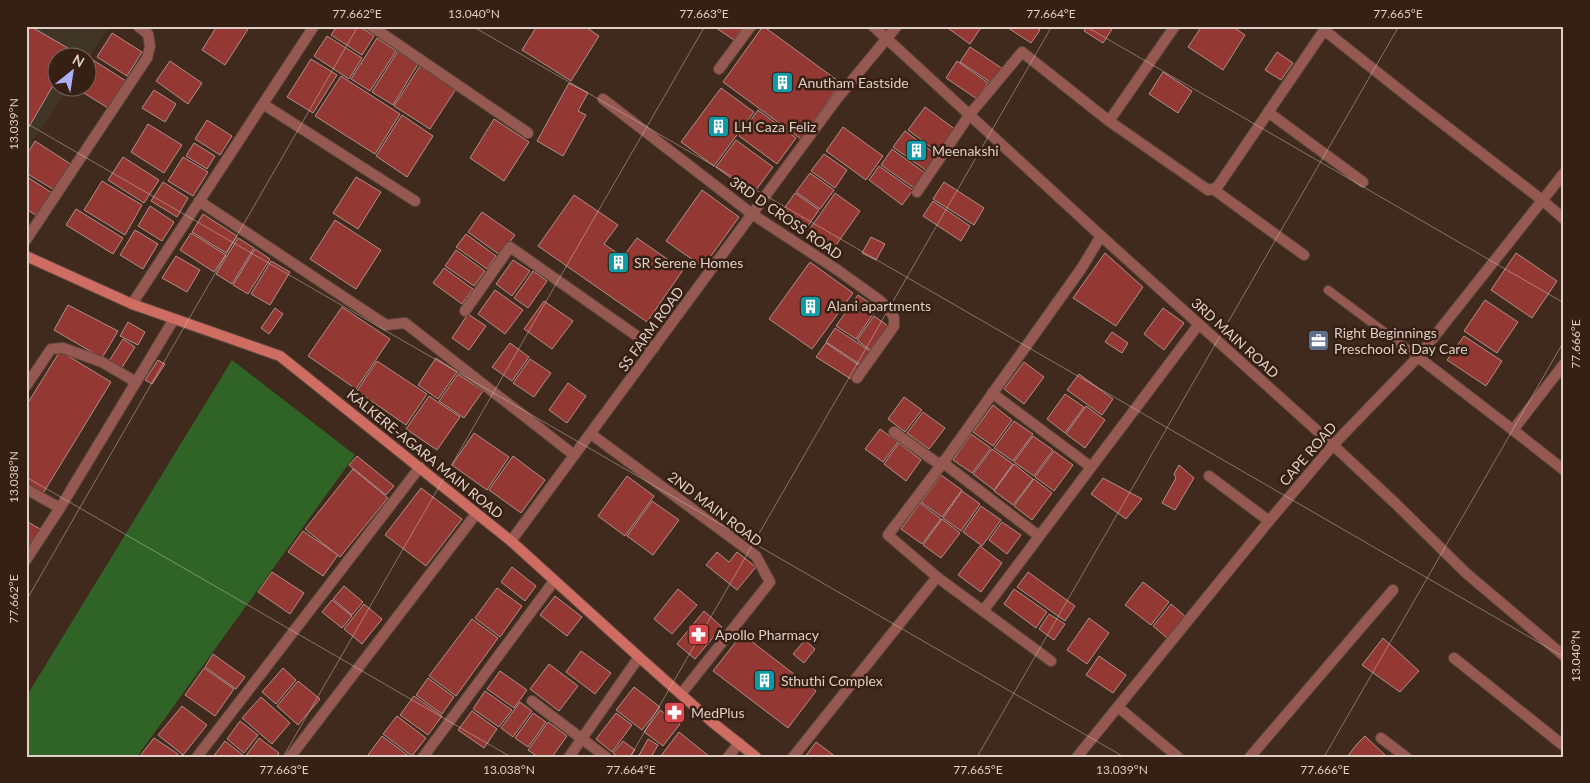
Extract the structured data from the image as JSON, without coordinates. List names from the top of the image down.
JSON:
{
  "streets": {
    "street": [
      "3RD D CROSS ROAD",
      "SS FARM ROAD",
      "3RD MAIN ROAD",
      "KALKERE-AGARA MAIN ROAD",
      "CAPE ROAD",
      "2ND MAIN ROAD"
    ]
  },
  "crossings": [
    ["3RD D CROSS ROAD", "SS FARM ROAD"],
    ["SS FARM ROAD", "3RD MAIN ROAD"],
    ["SS FARM ROAD", "KALKERE-AGARA MAIN ROAD"],
    ["SS FARM ROAD", "2ND MAIN ROAD"],
    ["3RD MAIN ROAD", "CAPE ROAD"],
    ["KALKERE-AGARA MAIN ROAD", "2ND MAIN ROAD"]
  ],
  "places": {
    "building": [
      "Anutham Eastside",
      "LH Caza Feliz",
      "Meenakshi",
      "SR Serene Homes",
      "Alani apartments",
      "Sthuthi Complex"
    ],
    "office": ["Right Beginnings Preschool & Day Care"],
    "pharmacy": ["Apollo Pharmacy", "MedPlus"]
  },
  "north": "top right",
  "coordinates": [
    "77.662°E",
    "13.040°N",
    "77.663°E",
    "77.664°E",
    "77.665°E",
    "13.039°N",
    "77.666°E",
    "13.038°N"
  ]
}
